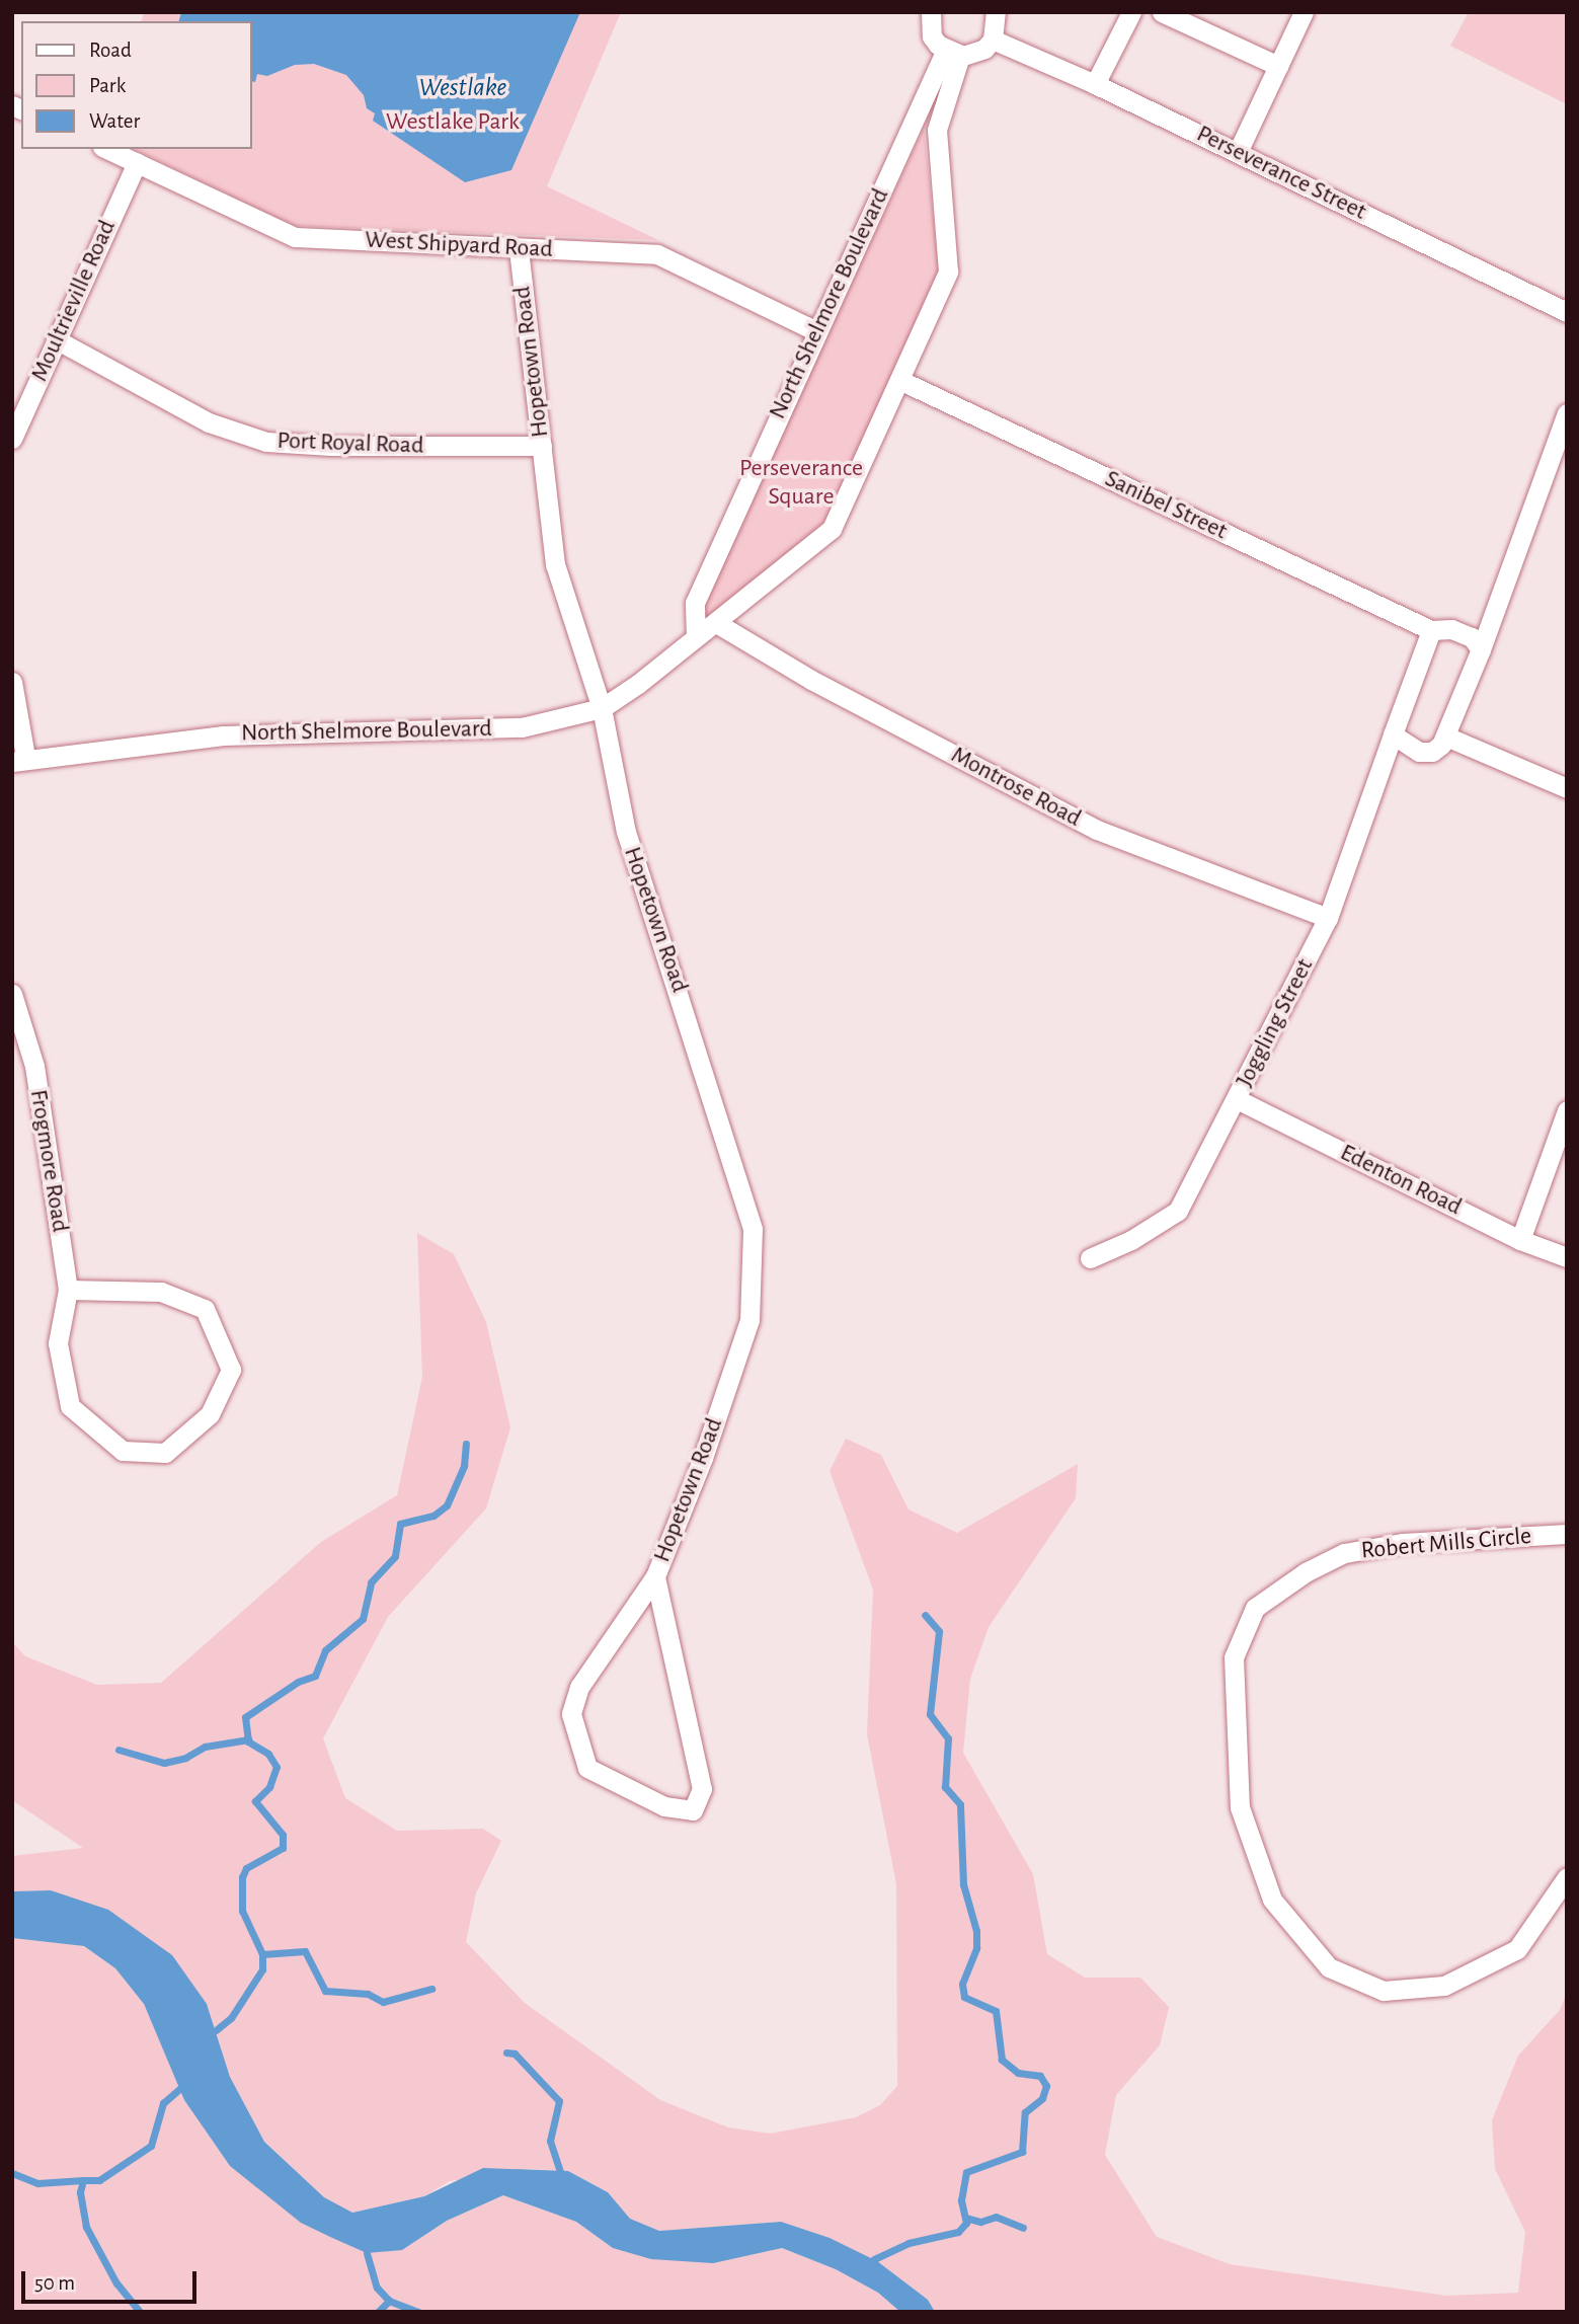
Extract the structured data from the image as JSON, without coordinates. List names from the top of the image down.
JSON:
{
  "streets": {
    "street": [
      "Perseverance Street",
      "West Shipyard Road",
      "Moultrieville Road",
      "North Shelmore Boulevard",
      "Hopetown Road",
      "Port Royal Road",
      "Sanibel Street",
      "Montrose Road",
      "Joggling Street",
      "Frogmore Road",
      "Edenton Road",
      "Robert Mills Circle"
    ]
  },
  "crossings": [
    ["West Shipyard Road", "Moultrieville Road"],
    ["West Shipyard Road", "North Shelmore Boulevard"],
    ["West Shipyard Road", "Hopetown Road"],
    ["Moultrieville Road", "Port Royal Road"],
    ["North Shelmore Boulevard", "Hopetown Road"],
    ["North Shelmore Boulevard", "Sanibel Street"],
    ["North Shelmore Boulevard", "Montrose Road"],
    ["Hopetown Road", "Port Royal Road"],
    ["Sanibel Street", "Joggling Street"],
    ["Montrose Road", "Joggling Street"],
    ["Joggling Street", "Edenton Road"]
  ],
  "water": ["Westlake"],
  "parks": ["Westlake Park", "Perseverance Square"],
  "legend": ["Road", "Park", "Water"],
  "scale_bar": "50 m"
}
